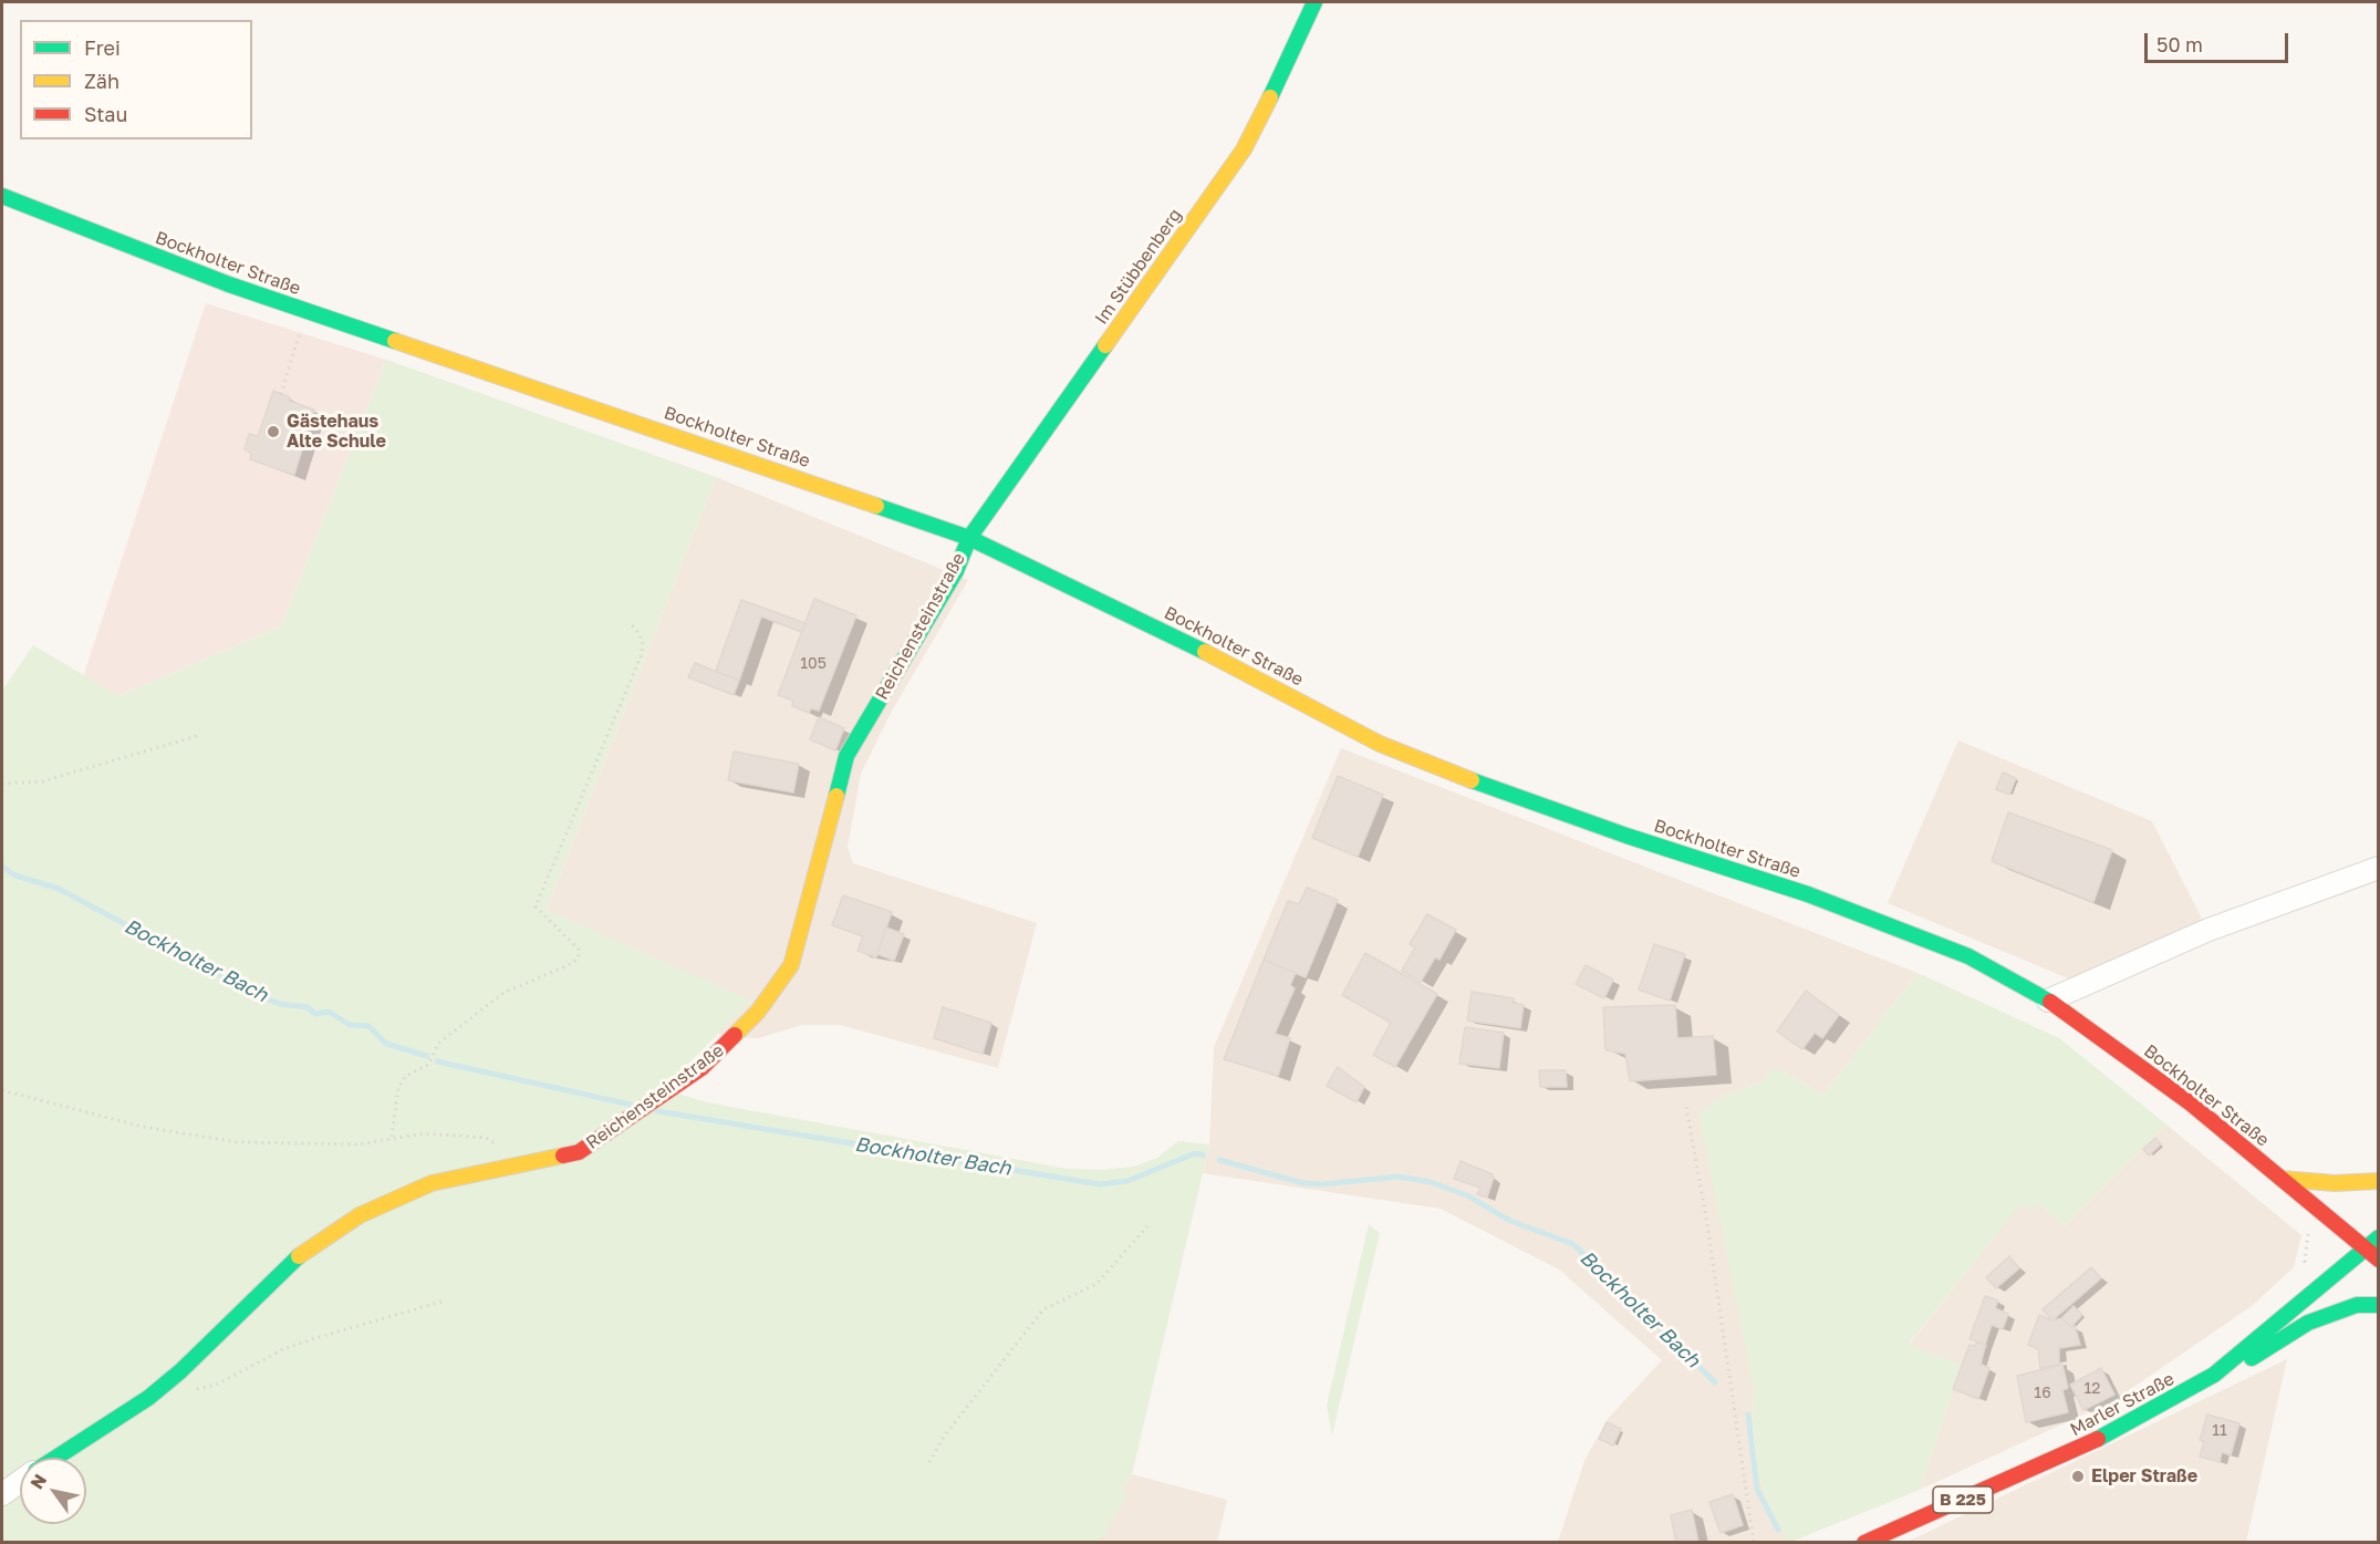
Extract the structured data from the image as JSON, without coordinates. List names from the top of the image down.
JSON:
{
  "streets": {
    "street": [
      "Bockholter Straße",
      "Im Stübbenberg",
      "Reichensteinstraße",
      "Marler Straße",
      "B 225"
    ]
  },
  "crossings": [
    ["Bockholter Straße", "Im Stübbenberg"],
    ["Bockholter Straße", "Reichensteinstraße"],
    ["Bockholter Straße", "Marler Straße"],
    ["Bockholter Straße", "B 225"],
    ["Im Stübbenberg", "Reichensteinstraße"],
    ["Marler Straße", "B 225"]
  ],
  "water": ["Bockholter Bach"],
  "places": ["Gästehaus Alte Schule", "Elper Straße"],
  "house_numbers": [
    "105",
    "12",
    "16",
    "11"
  ],
  "legend": ["Frei", "Zäh", "Stau"],
  "scale_bar": "50 m",
  "north": "top left"
}
